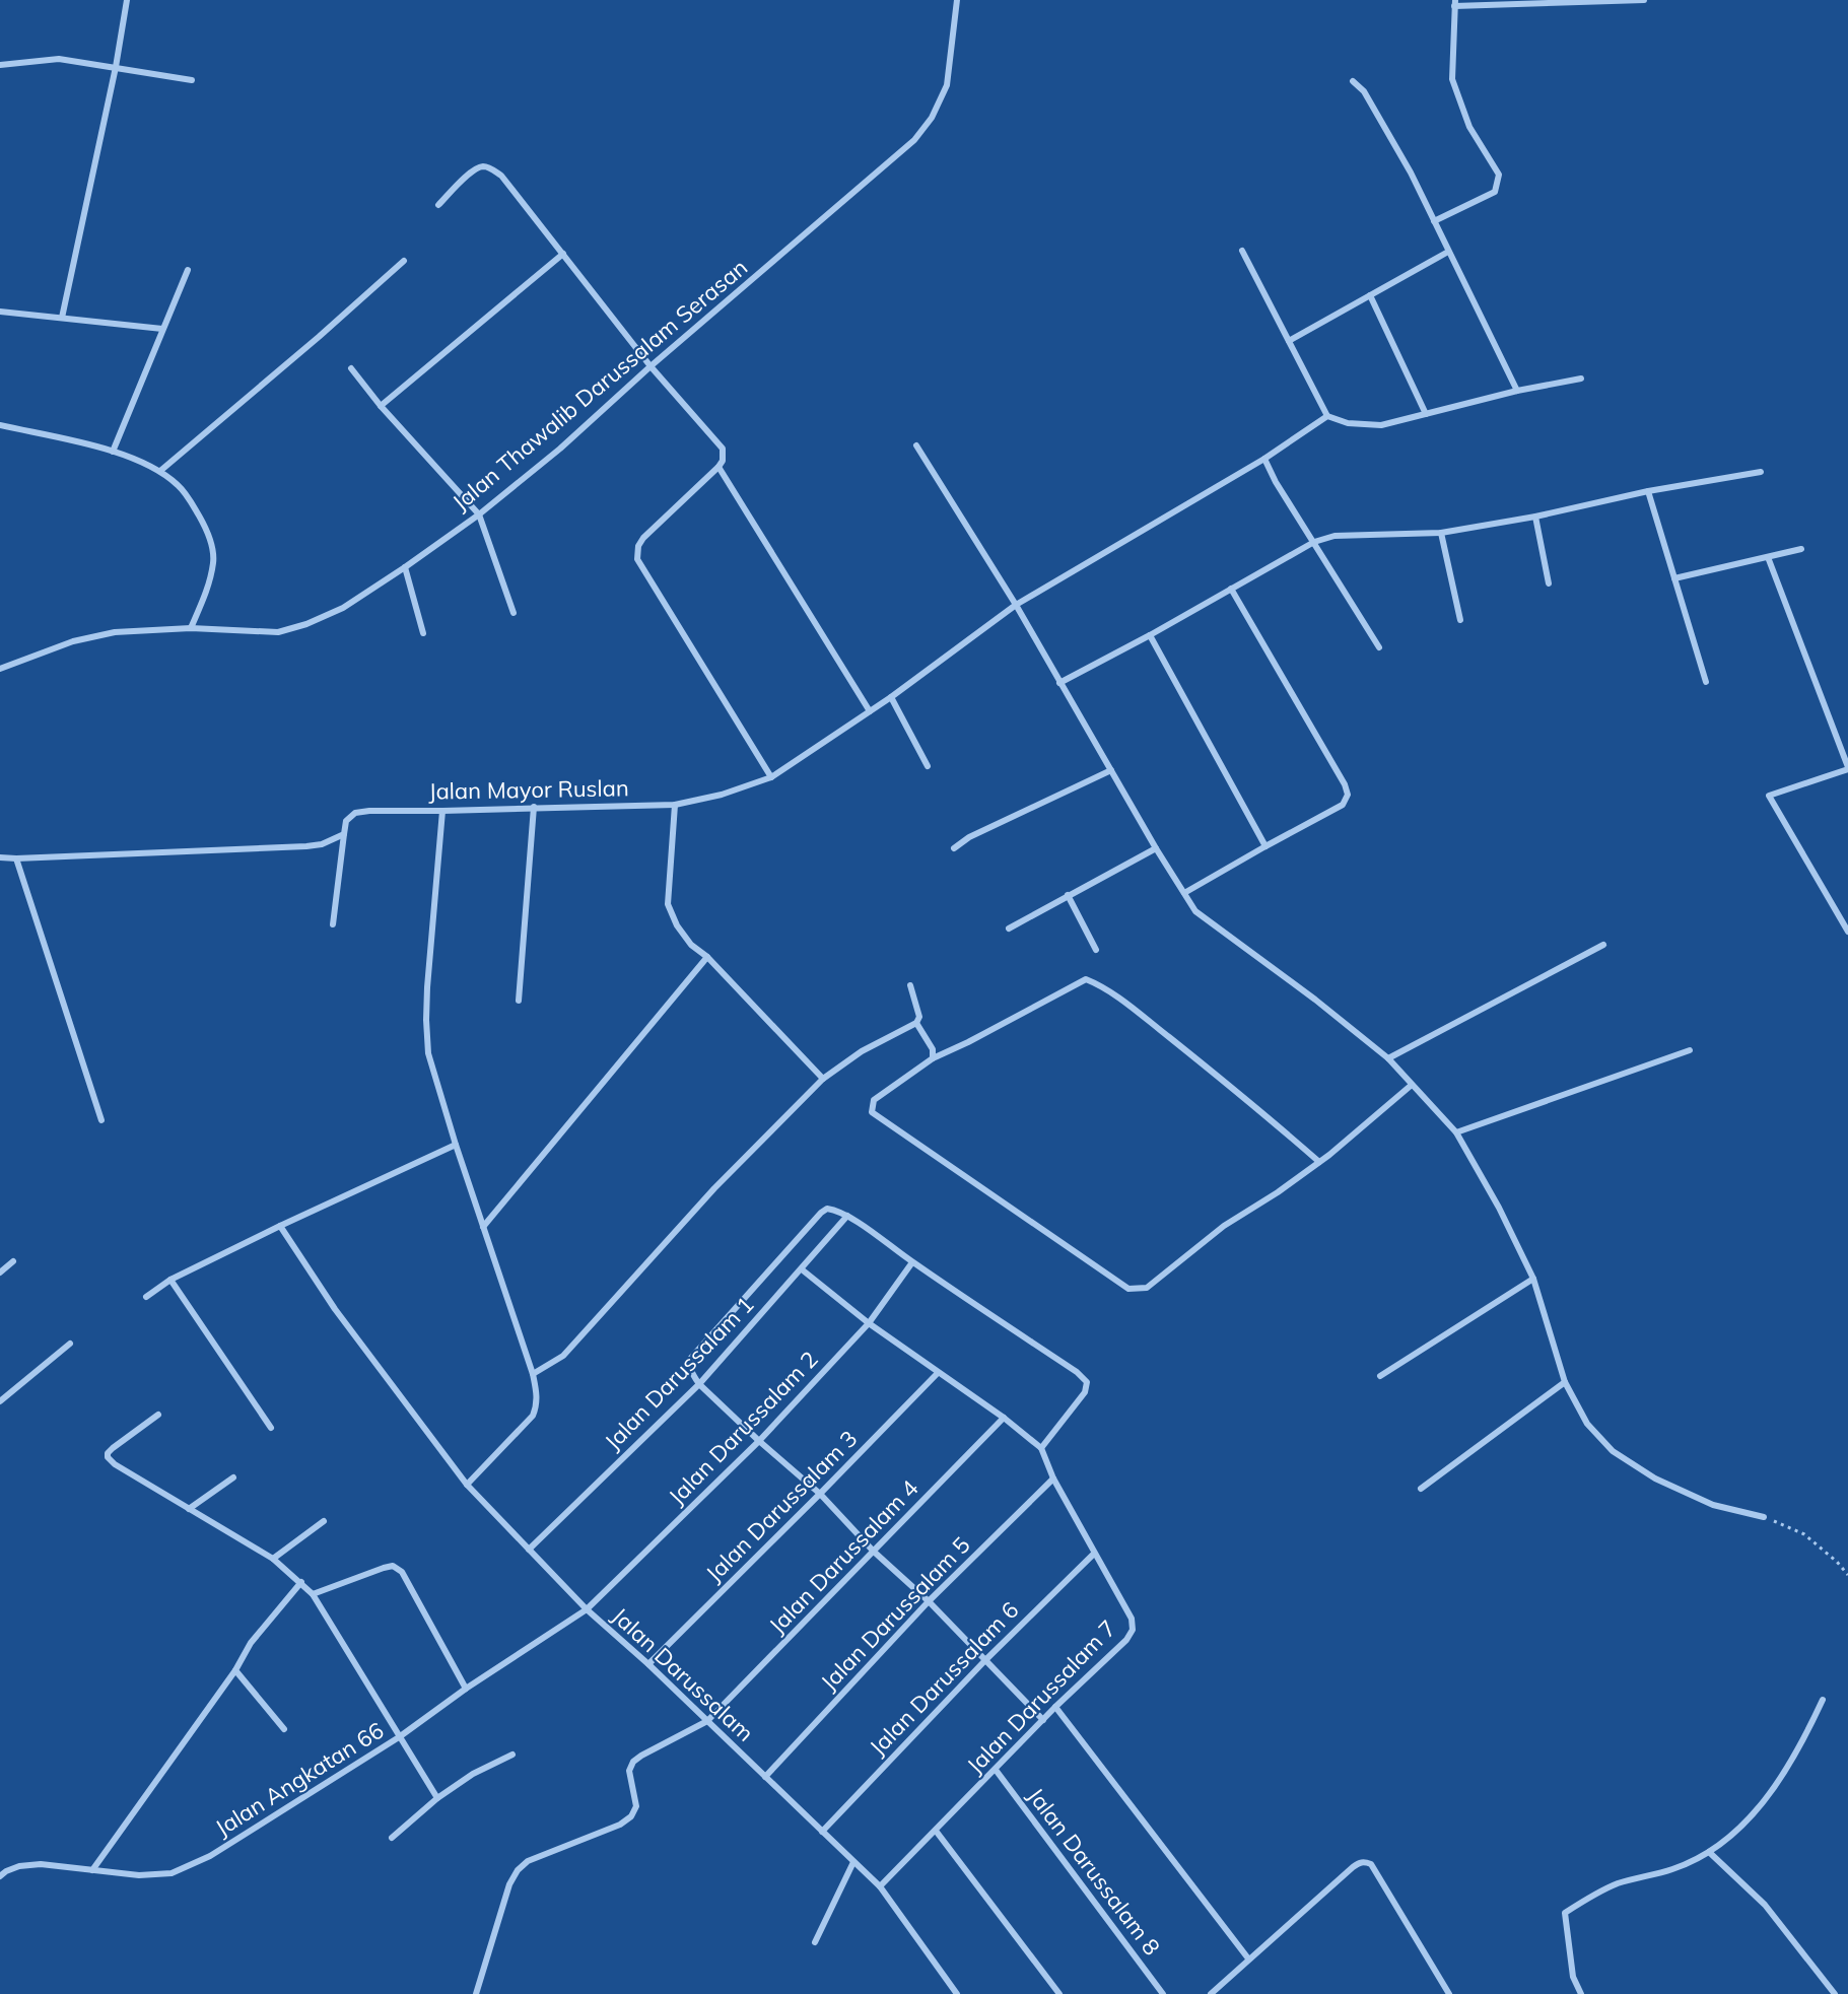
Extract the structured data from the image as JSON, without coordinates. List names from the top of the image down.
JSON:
{
  "streets": {
    "street": [
      "Jalan Thawalib Darussalam Serasan",
      "Jalan Mayor Ruslan",
      "Jalan Darussalam 1",
      "Jalan Darussalam 2",
      "Jalan Darussalam 3",
      "Jalan Darussalam 4",
      "Jalan Darussalam 5",
      "Jalan Darussalam",
      "Jalan Darussalam 6",
      "Jalan Darussalam 7",
      "Jalan Angkatan 66",
      "Jalan Darussalam 8"
    ]
  },
  "crossings": [
    ["Jalan Darussalam 1", "Jalan Darussalam"],
    ["Jalan Darussalam 1", "Jalan Darussalam 7"],
    ["Jalan Darussalam 2", "Jalan Darussalam"],
    ["Jalan Darussalam 2", "Jalan Darussalam 7"],
    ["Jalan Darussalam 2", "Jalan Angkatan 66"],
    ["Jalan Darussalam 3", "Jalan Darussalam"],
    ["Jalan Darussalam 3", "Jalan Darussalam 7"],
    ["Jalan Darussalam 4", "Jalan Darussalam"],
    ["Jalan Darussalam 4", "Jalan Darussalam 7"],
    ["Jalan Darussalam 5", "Jalan Darussalam"],
    ["Jalan Darussalam 5", "Jalan Darussalam 7"],
    ["Jalan Darussalam", "Jalan Darussalam 6"],
    ["Jalan Darussalam", "Jalan Darussalam 7"],
    ["Jalan Darussalam", "Jalan Angkatan 66"],
    ["Jalan Darussalam 6", "Jalan Darussalam 7"],
    ["Jalan Darussalam 7", "Jalan Darussalam 8"]
  ]
}
